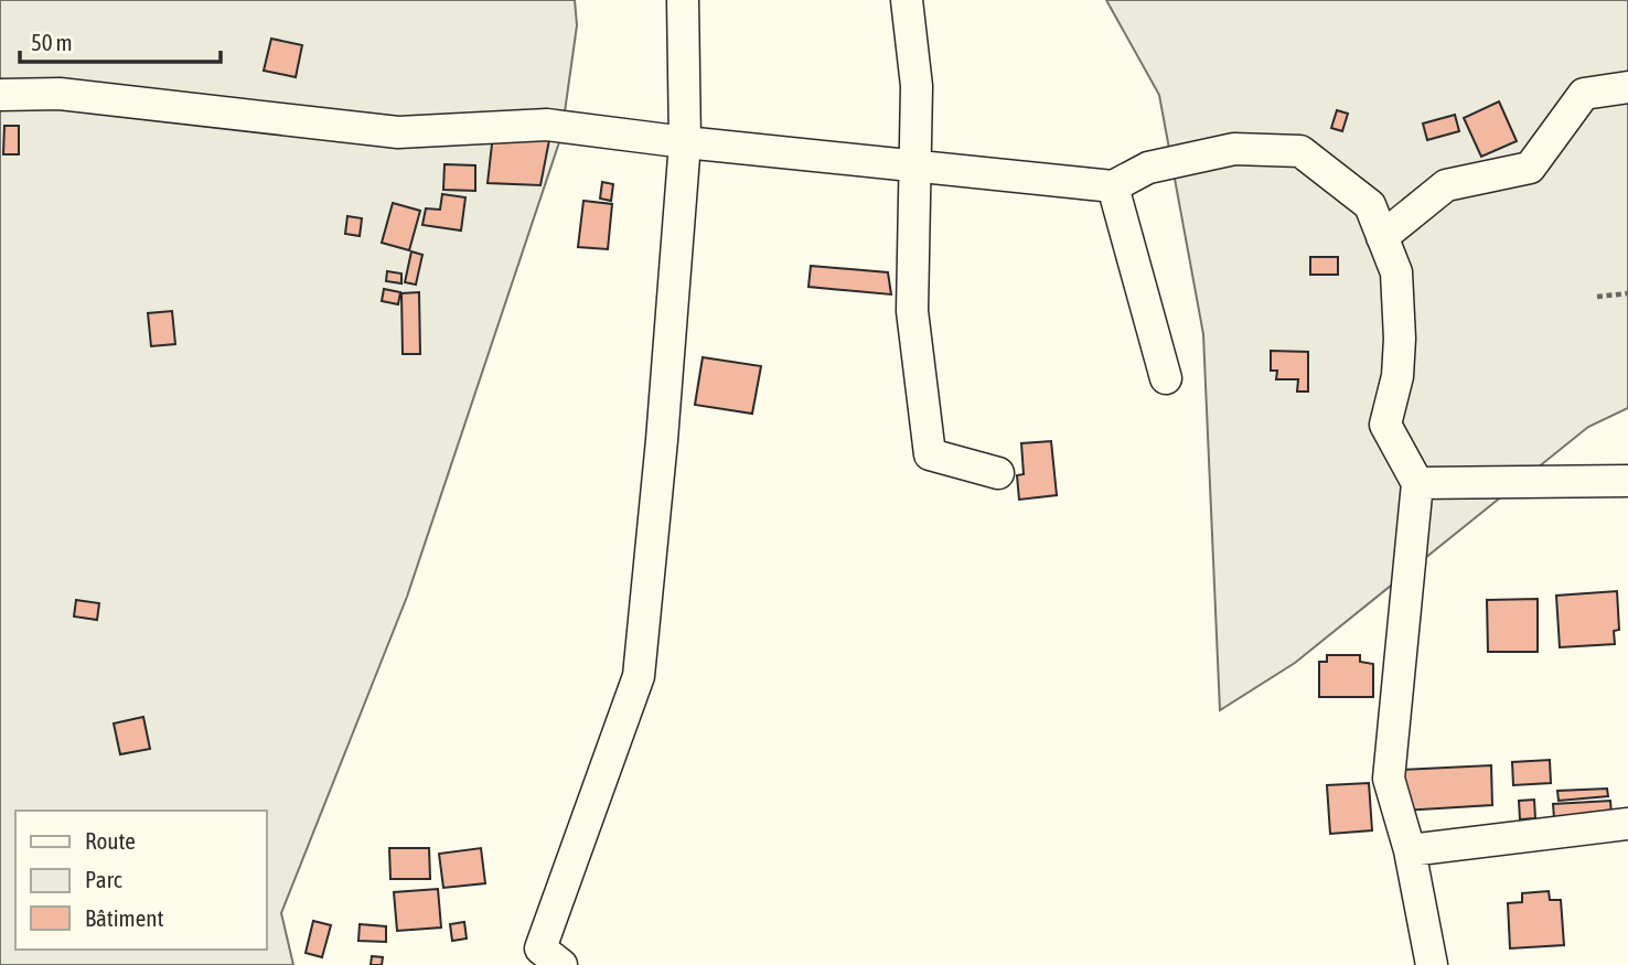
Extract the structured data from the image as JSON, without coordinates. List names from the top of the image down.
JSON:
{
  "legend": ["Route", "Parc", "Bâtiment"],
  "scale_bar": "50 m"
}
